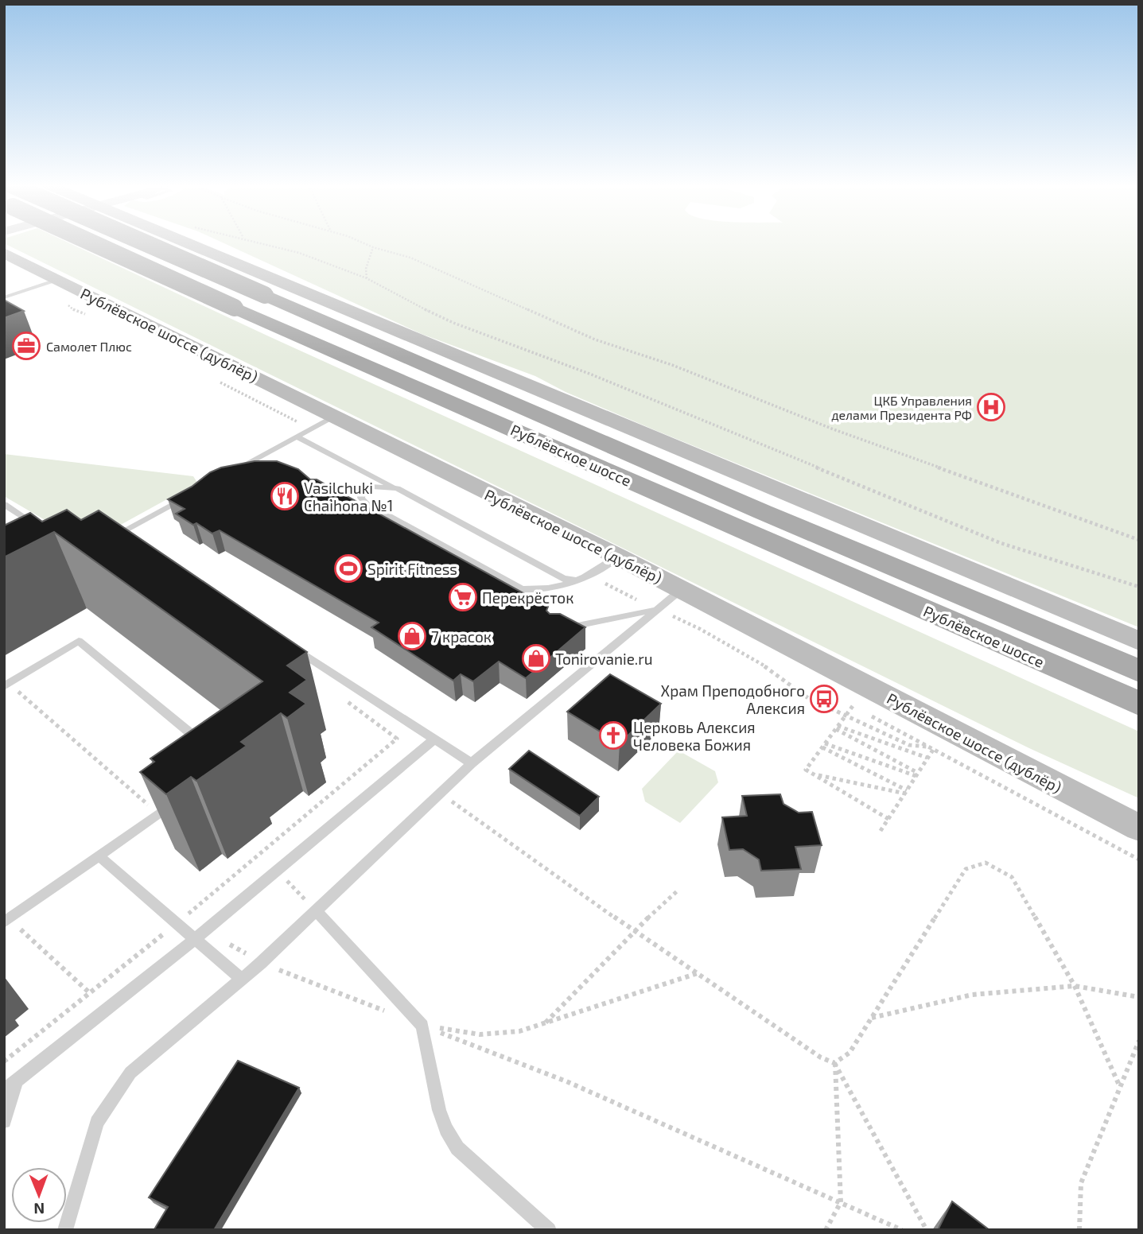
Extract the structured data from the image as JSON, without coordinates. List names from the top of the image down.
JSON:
{
  "streets": {
    "main road": ["Рублёвское шоссе (дублёр)", "Рублёвское шоссе"]
  },
  "places": {
    "office": ["Самолет Плюс"],
    "hospital": ["ЦКБ Управления делами Президента РФ"],
    "restaurant": ["Vasilchuki Chaihona №1"],
    "sports": ["Spirit Fitness"],
    "supermarket": ["Перекрёсток"],
    "shop": ["7 красок", "Tonirovanie.ru"],
    "bus stop": ["Храм Преподобного Алексия"],
    "church": ["Церковь Алексия Человека Божия"]
  },
  "north": "bottom"
}
